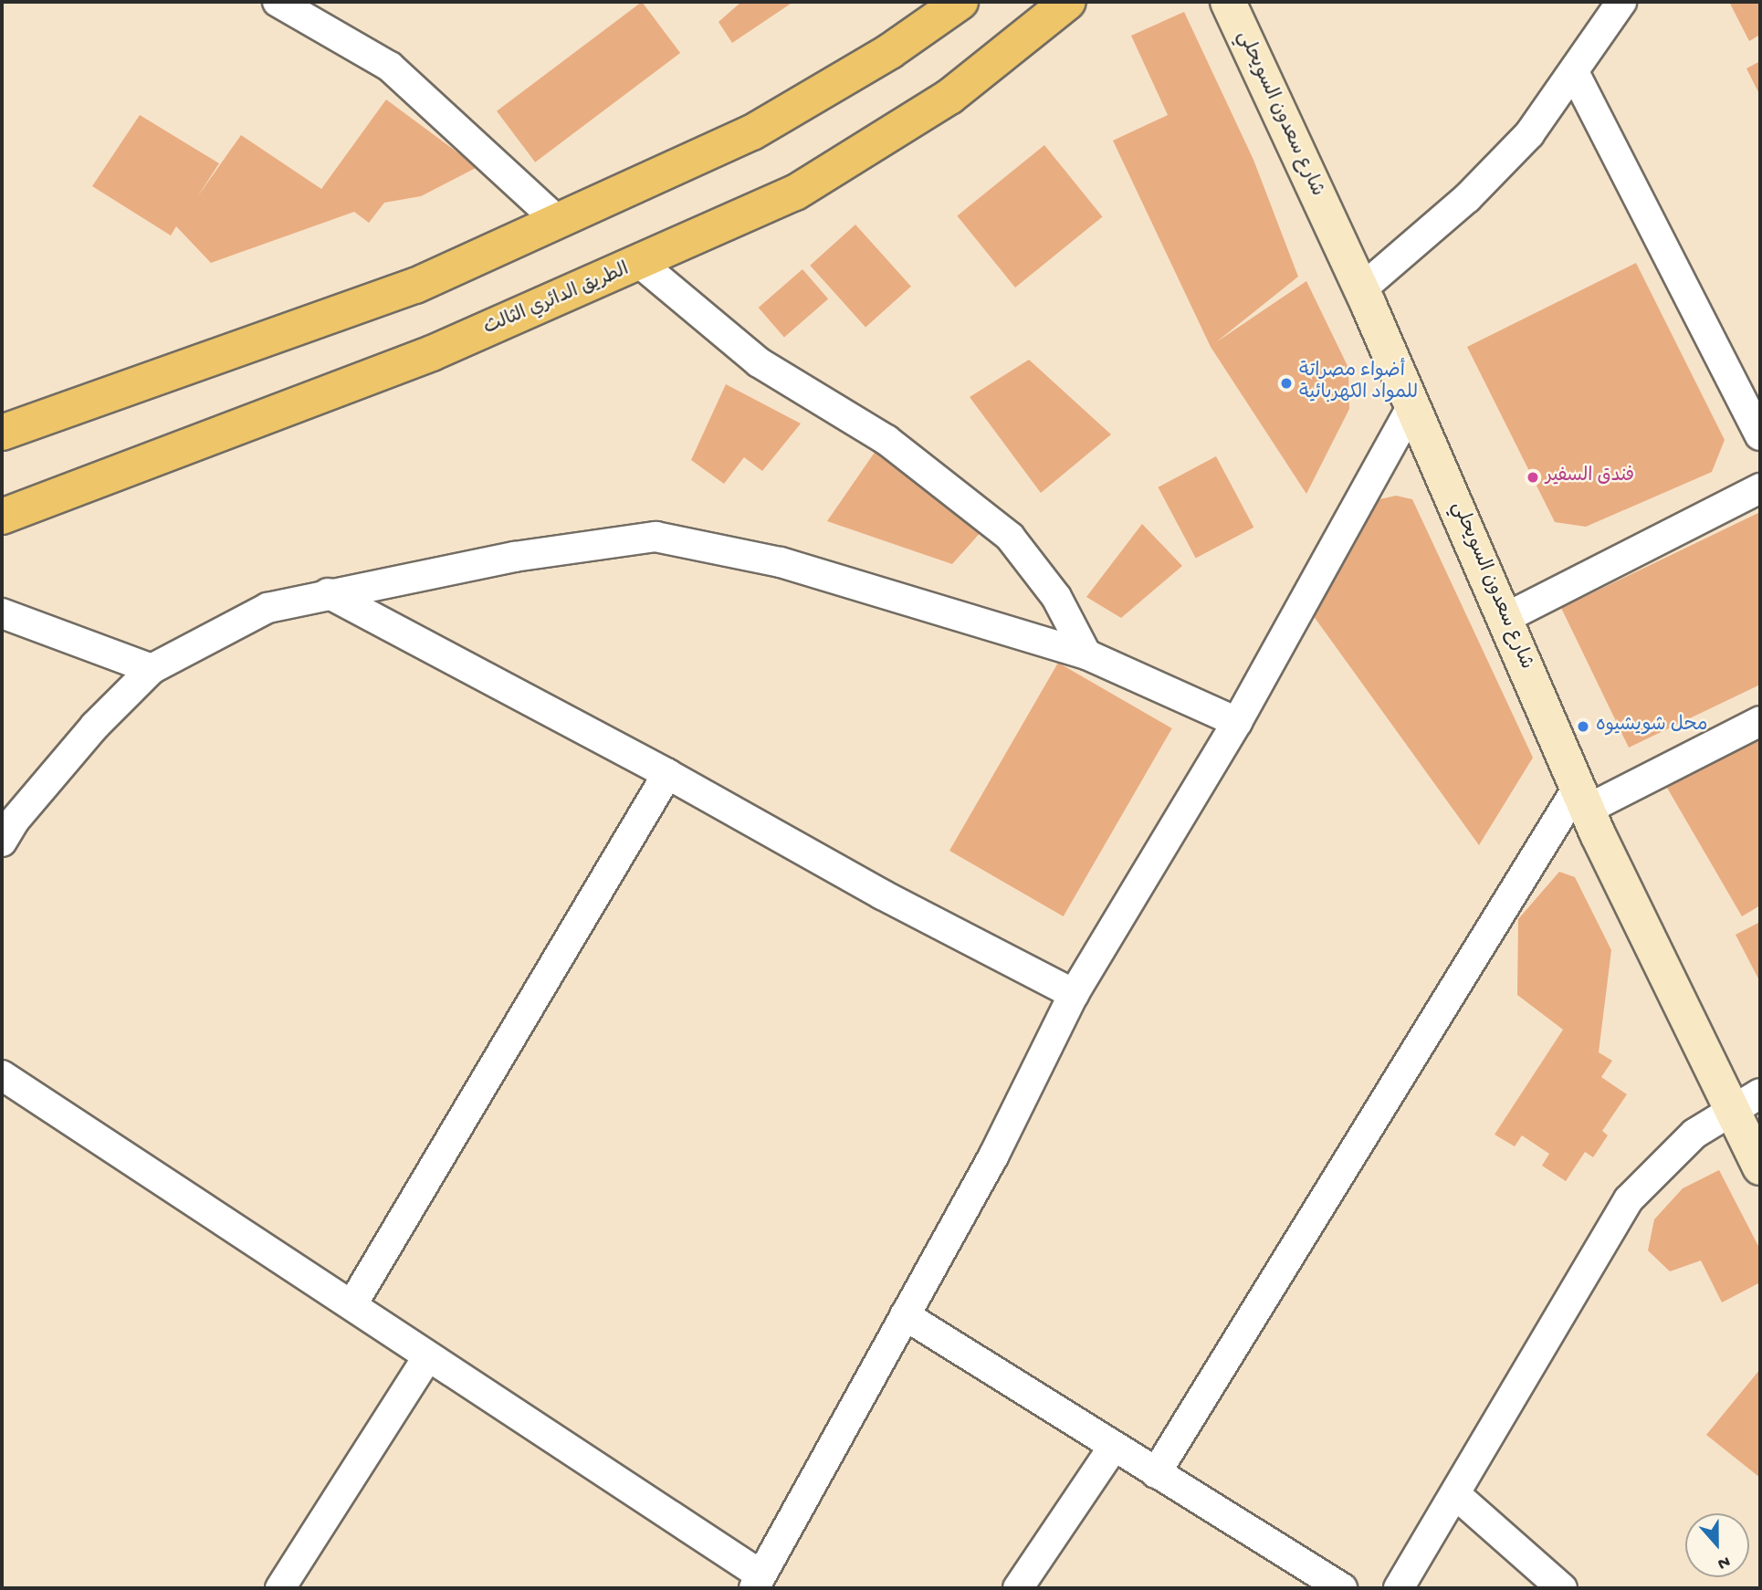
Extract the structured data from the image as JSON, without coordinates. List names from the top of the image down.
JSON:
{
  "streets": {
    "main road": ["شارع سعدون السويحلي", "الطريق الدائري الثالث"]
  },
  "places": ["أضواء مصراتة للمواد الكهربائية", "فندق السفير", "محل شويشيوه"],
  "north": "bottom"
}
